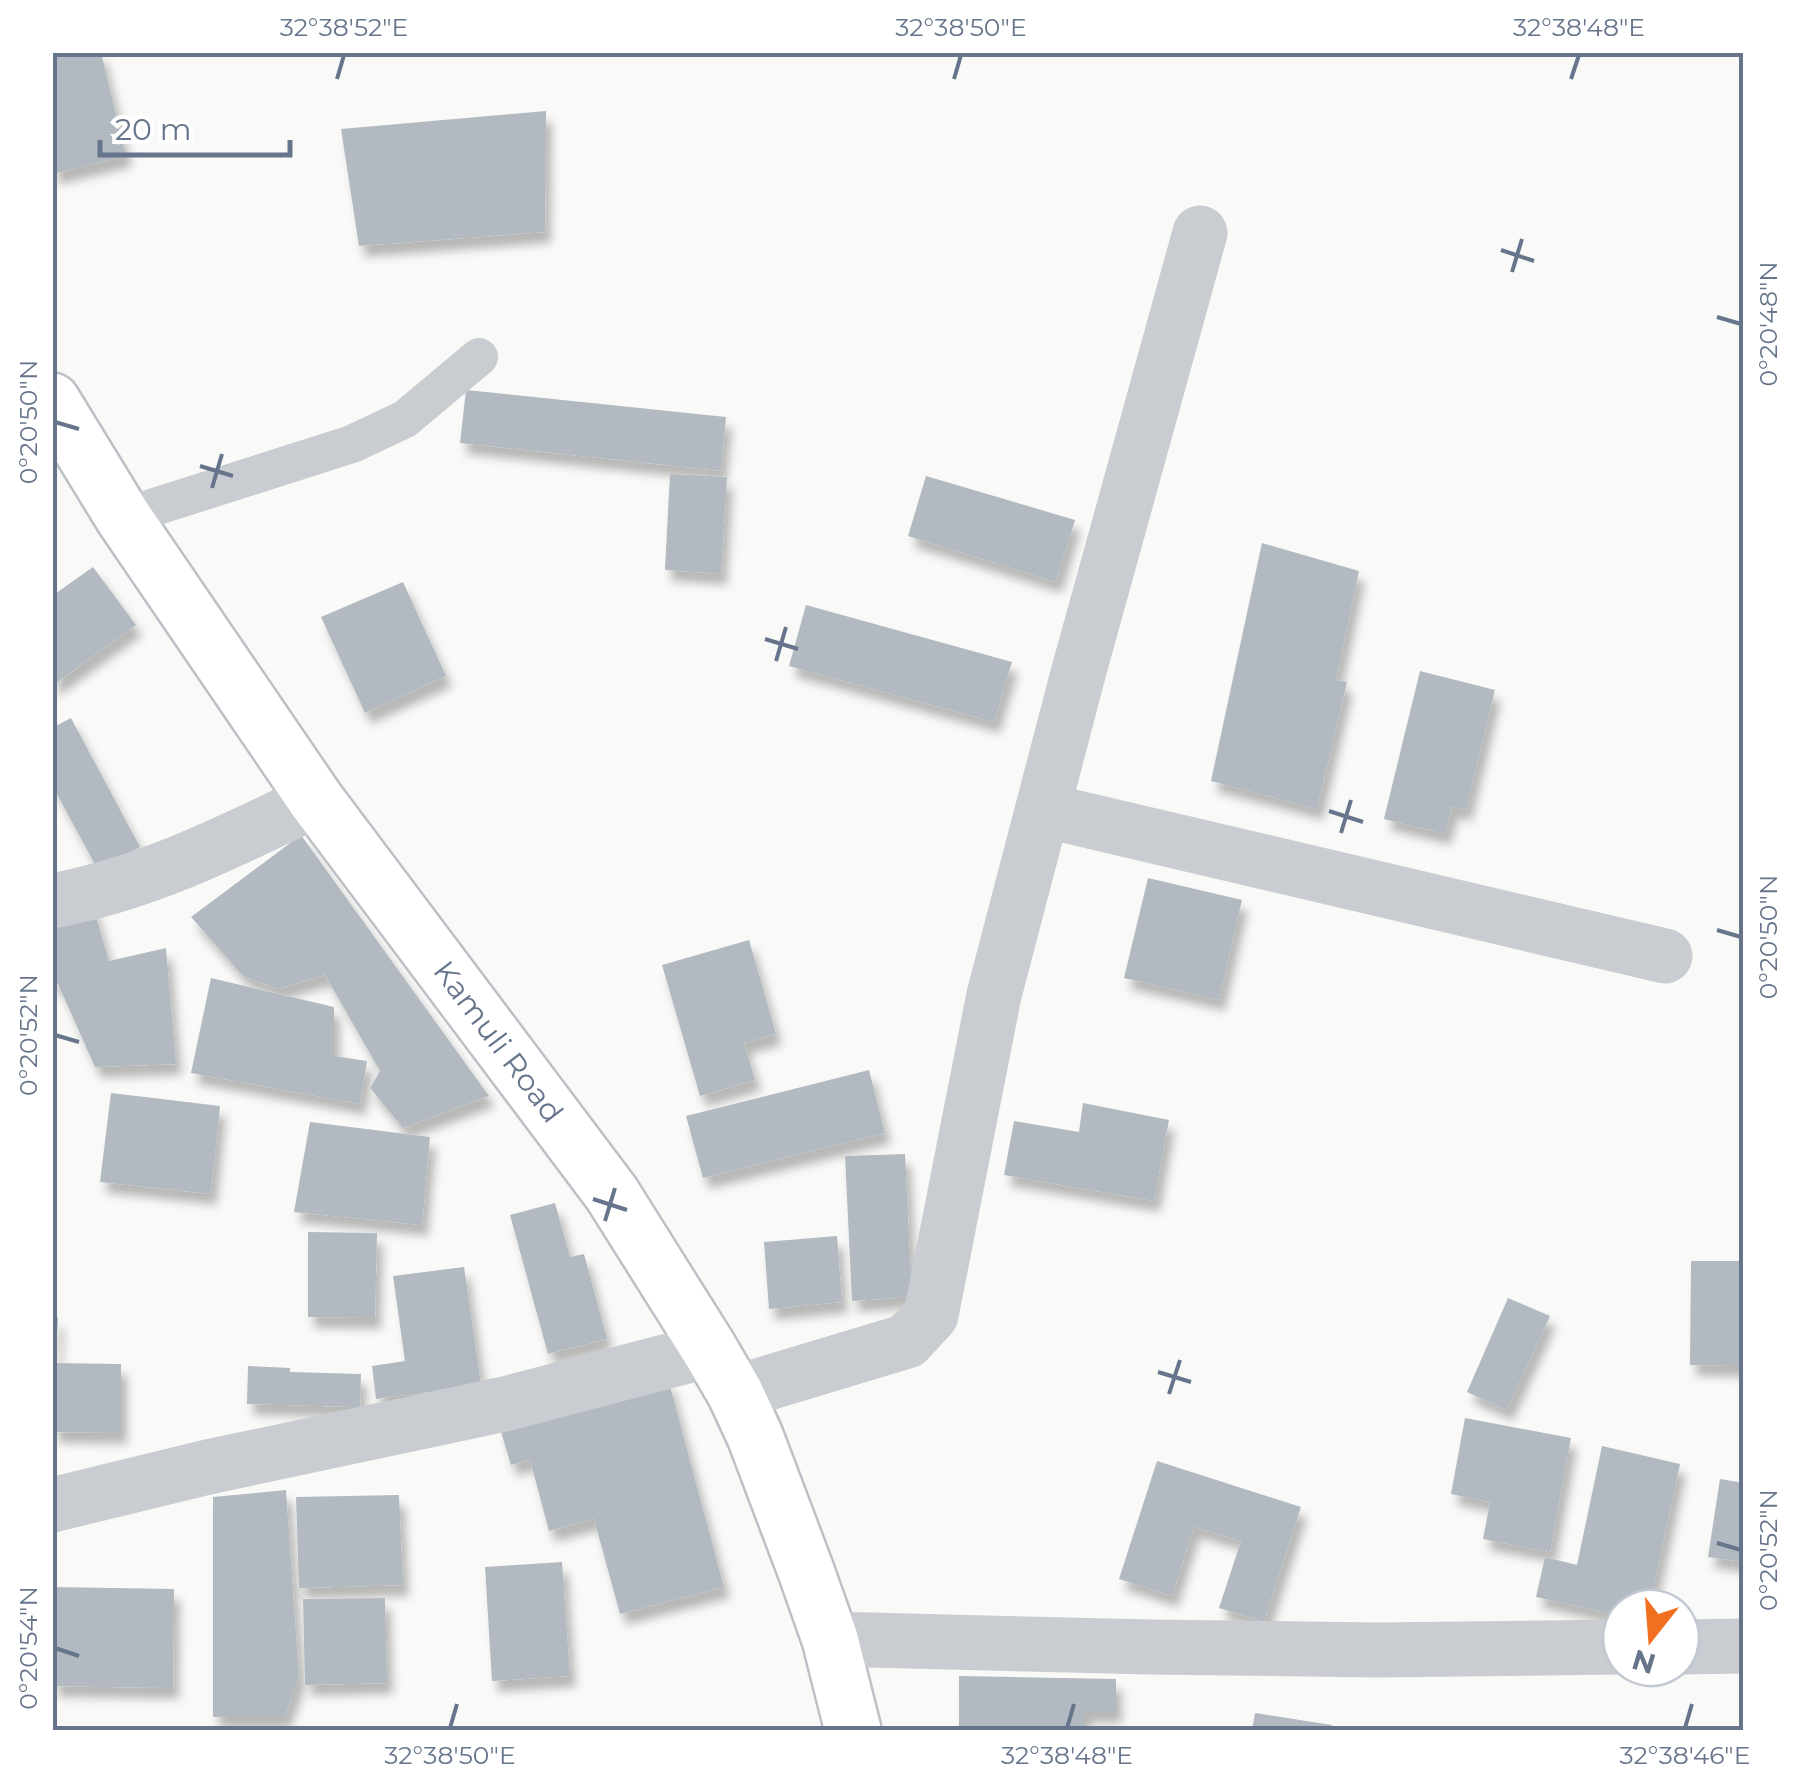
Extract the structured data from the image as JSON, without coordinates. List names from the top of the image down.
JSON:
{
  "streets": {
    "street": ["Kamuli Road"]
  },
  "scale_bar": "20 m",
  "north": "bottom",
  "coordinates": [
    "32°38'52\"E",
    "32°38'50\"E",
    "32°38'48\"E",
    "0°20'48\"N",
    "0°20'50\"N",
    "0°20'52\"N",
    "0°20'54\"N",
    "32°38'46\"E"
  ]
}
